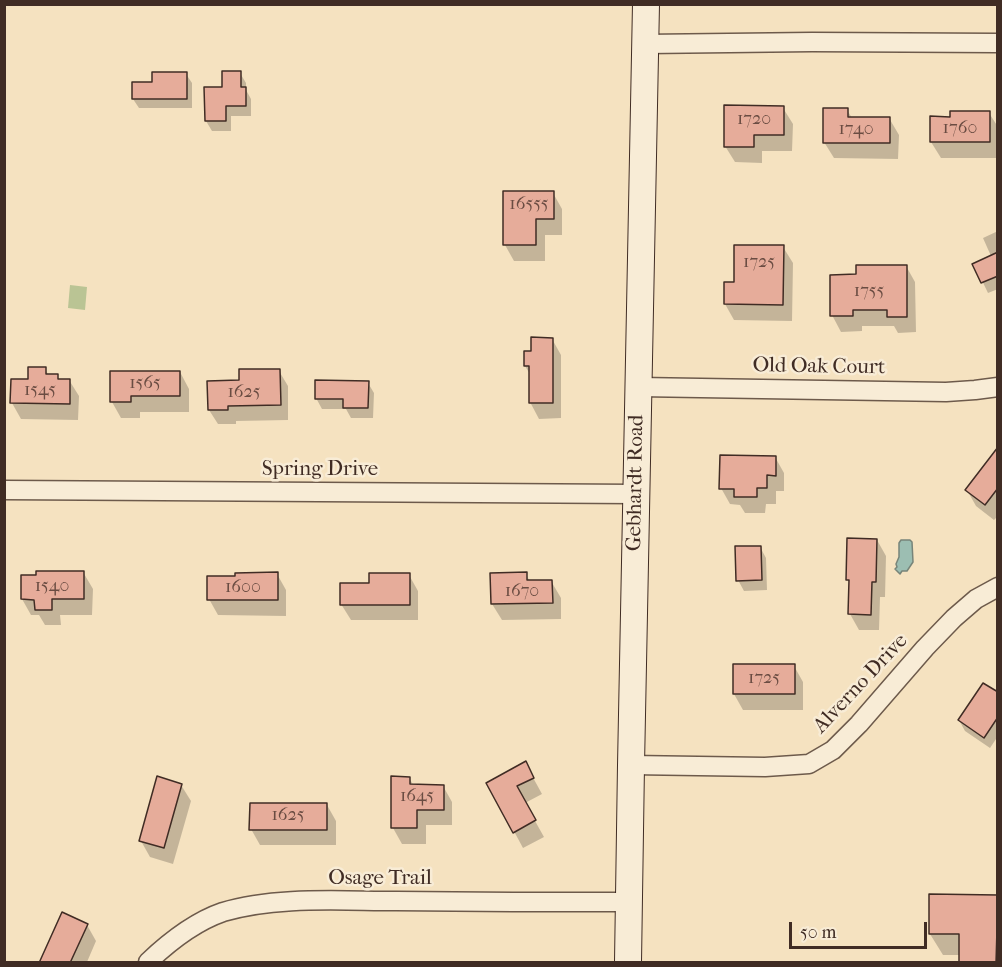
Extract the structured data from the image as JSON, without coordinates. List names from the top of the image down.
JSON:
{
  "streets": {
    "street": [
      "Old Oak Court",
      "Spring Drive",
      "Gebhardt Road",
      "Alverno Drive",
      "Osage Trail"
    ]
  },
  "crossings": [
    ["Old Oak Court", "Gebhardt Road"],
    ["Spring Drive", "Gebhardt Road"],
    ["Gebhardt Road", "Alverno Drive"],
    ["Gebhardt Road", "Osage Trail"]
  ],
  "house_numbers": [
    "1720",
    "1760",
    "1740",
    "16555",
    "1725",
    "1755",
    "1565",
    "1545",
    "1625",
    "1540",
    "1600",
    "1670",
    "1725",
    "1645",
    "1625"
  ],
  "scale_bar": "50 m"
}
